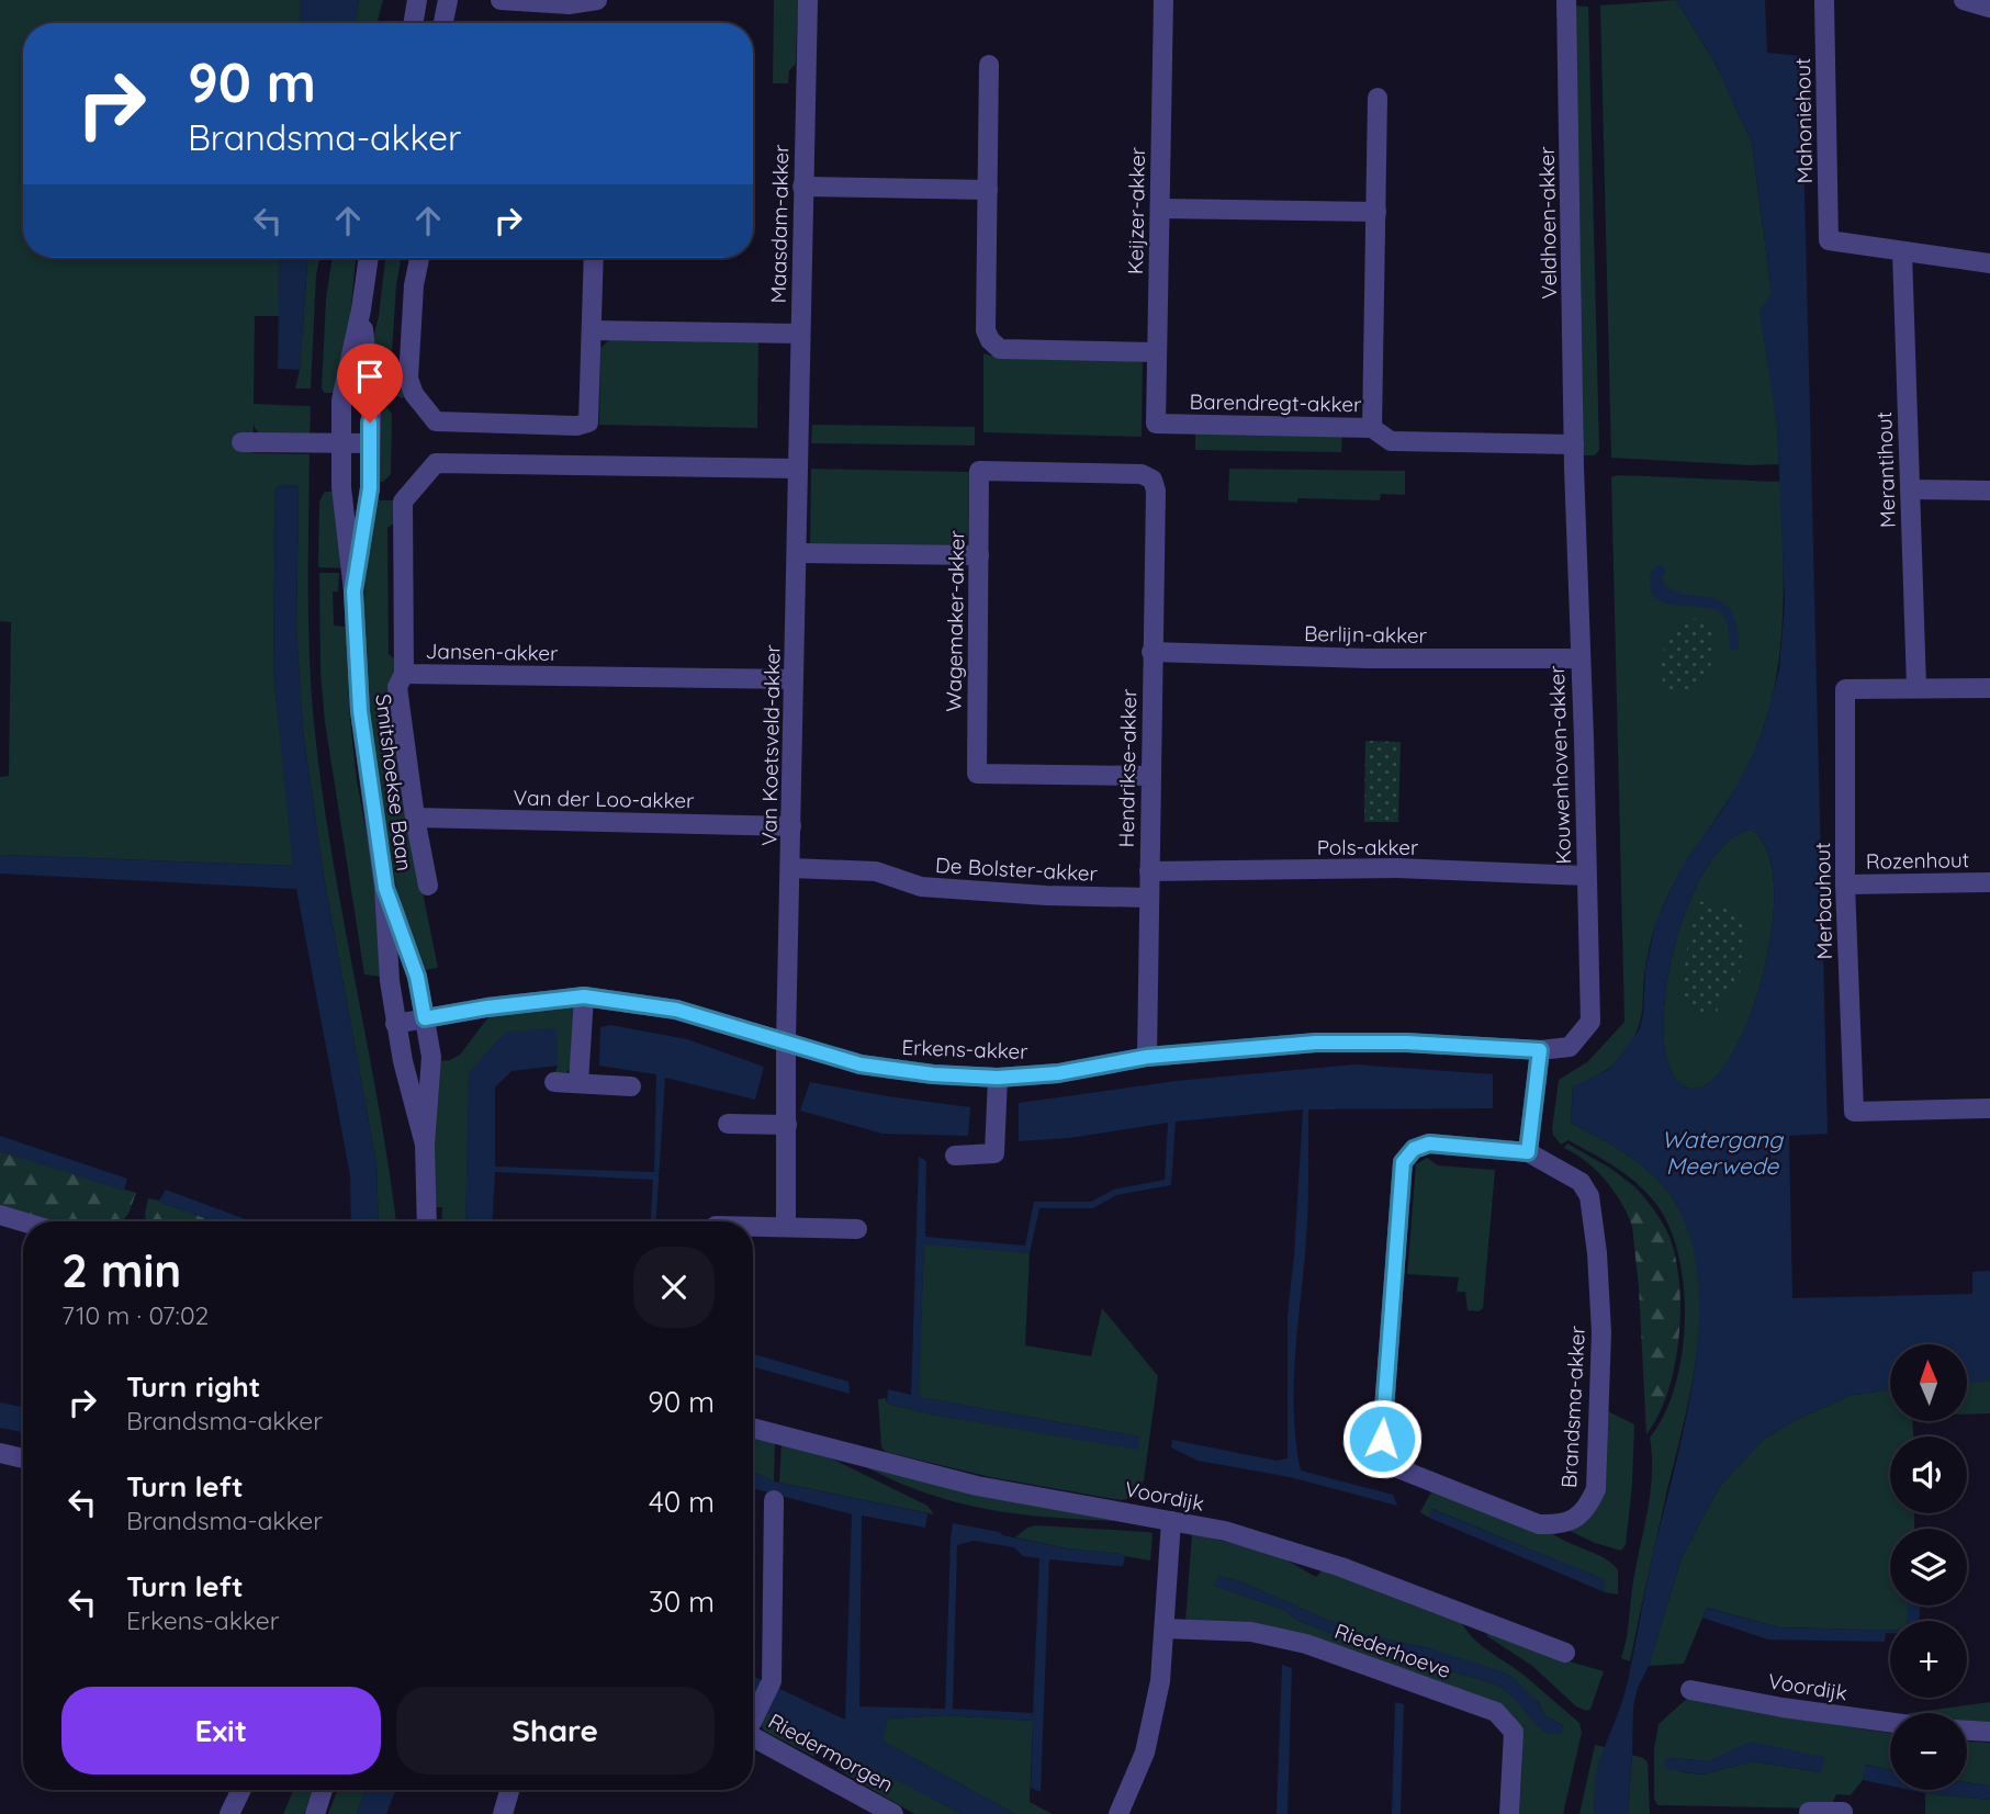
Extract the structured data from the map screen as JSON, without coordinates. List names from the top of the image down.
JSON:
{
  "streets": {
    "street": [
      "Mahoniehout",
      "Keijzer-akker",
      "Veldhoen-akker",
      "Maasdam-akker",
      "Barendregt-akker",
      "Merantihout",
      "Wagemaker-akker",
      "Berlijn-akker",
      "Jansen-akker",
      "Van Koetsveld-akker",
      "Kouwenhoven-akker",
      "Hendrikse-akker",
      "Smitshoekse Baan",
      "Van der Loo-akker",
      "Pols-akker",
      "Rozenhout",
      "De Bolster-akker",
      "Merbauhout",
      "Erkens-akker",
      "Brandsma-akker",
      "Voordijk",
      "Riederhoeve",
      "Riedermorgen"
    ]
  },
  "crossings": [
    ["Mahoniehout", "Merantihout"],
    ["Keijzer-akker", "Barendregt-akker"],
    ["Veldhoen-akker", "Barendregt-akker"],
    ["Veldhoen-akker", "Kouwenhoven-akker"],
    ["Maasdam-akker", "Jansen-akker"],
    ["Maasdam-akker", "Van Koetsveld-akker"],
    ["Barendregt-akker", "Kouwenhoven-akker"],
    ["Merantihout", "Merbauhout"],
    ["Wagemaker-akker", "Hendrikse-akker"],
    ["Berlijn-akker", "Kouwenhoven-akker"],
    ["Berlijn-akker", "Hendrikse-akker"],
    ["Jansen-akker", "Van Koetsveld-akker"],
    ["Van Koetsveld-akker", "Van der Loo-akker"],
    ["Van Koetsveld-akker", "De Bolster-akker"],
    ["Van Koetsveld-akker", "Erkens-akker"],
    ["Kouwenhoven-akker", "Pols-akker"],
    ["Kouwenhoven-akker", "Erkens-akker"],
    ["Hendrikse-akker", "Pols-akker"],
    ["Hendrikse-akker", "De Bolster-akker"],
    ["Hendrikse-akker", "Erkens-akker"],
    ["Smitshoekse Baan", "Erkens-akker"],
    ["Rozenhout", "Merbauhout"]
  ],
  "water": ["Watergang Meerwede"],
  "north": "top",
  "page": {
    "turn": ["90 m", "Brandsma-akker"],
    "heading": ["2 min", "710 m · 07:02"],
    "map_buttons": ["+", "−"],
    "list": [
      {
        "name": "Turn right",
        "note": "Brandsma-akker",
        "value": "90 m"
      },
      {
        "name": "Turn left",
        "note": "Brandsma-akker",
        "value": "40 m"
      },
      {
        "name": "Turn left",
        "note": "Erkens-akker",
        "value": "30 m"
      }
    ],
    "buttons": ["Exit", "Share"]
  }
}
